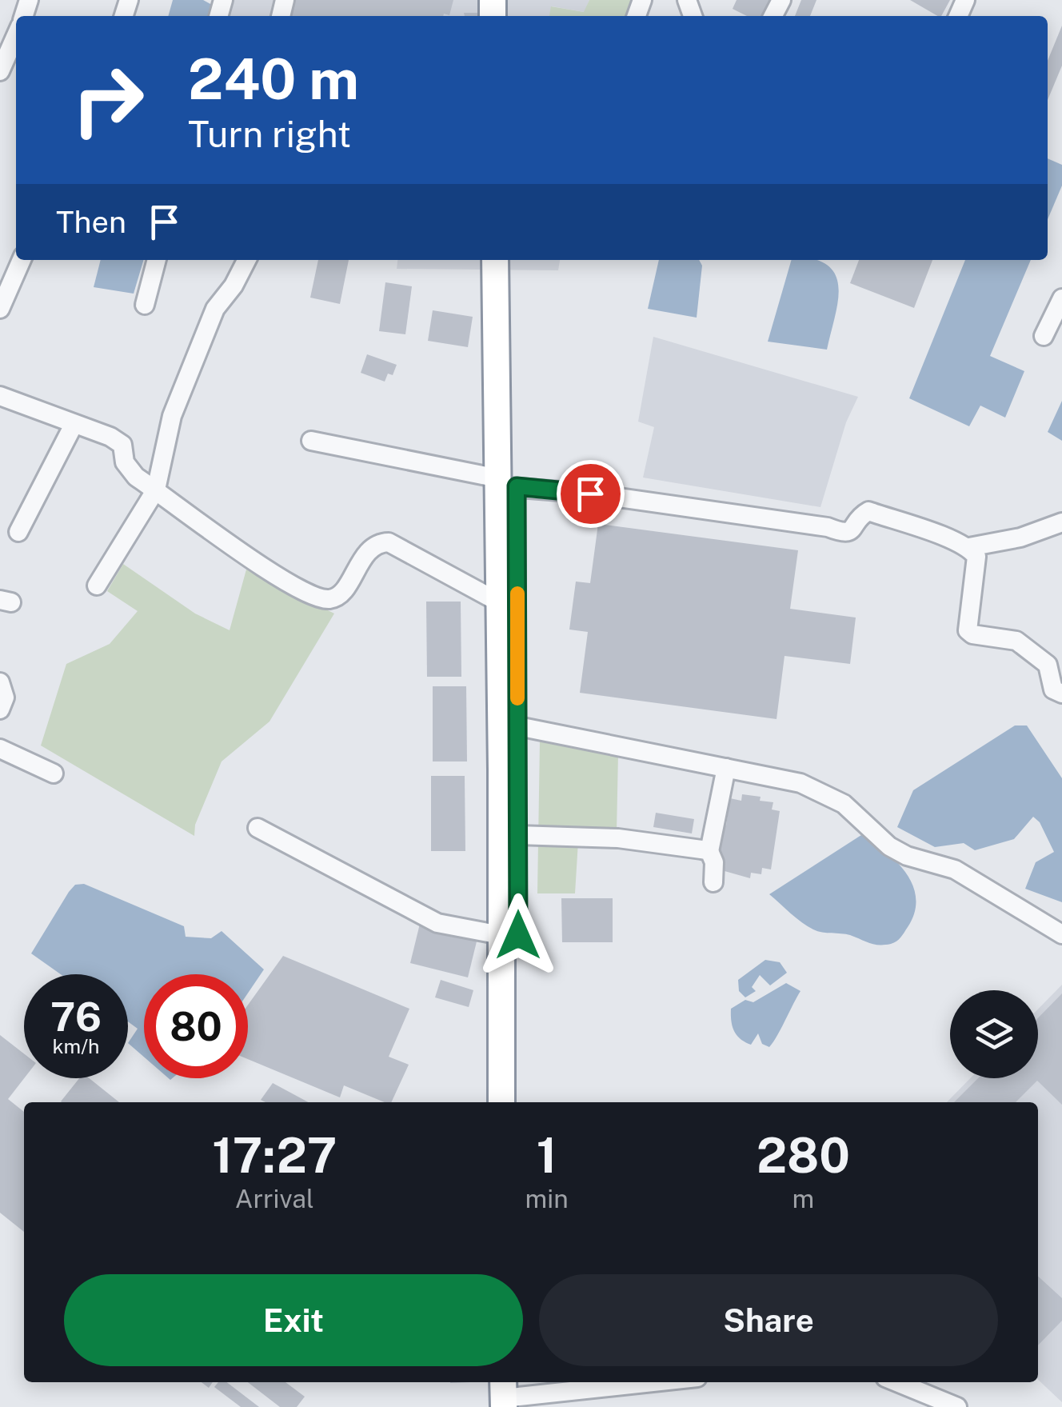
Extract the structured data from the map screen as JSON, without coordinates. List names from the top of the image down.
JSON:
{
  "page": {
    "turn": ["240 m", "Turn right"],
    "then": "Then",
    "speed": "76 km/h",
    "limit": "80",
    "eta": [
      "17:27",
      "Arrival",
      "1",
      "min",
      "280",
      "m"
    ],
    "buttons": ["Exit", "Share"]
  }
}
